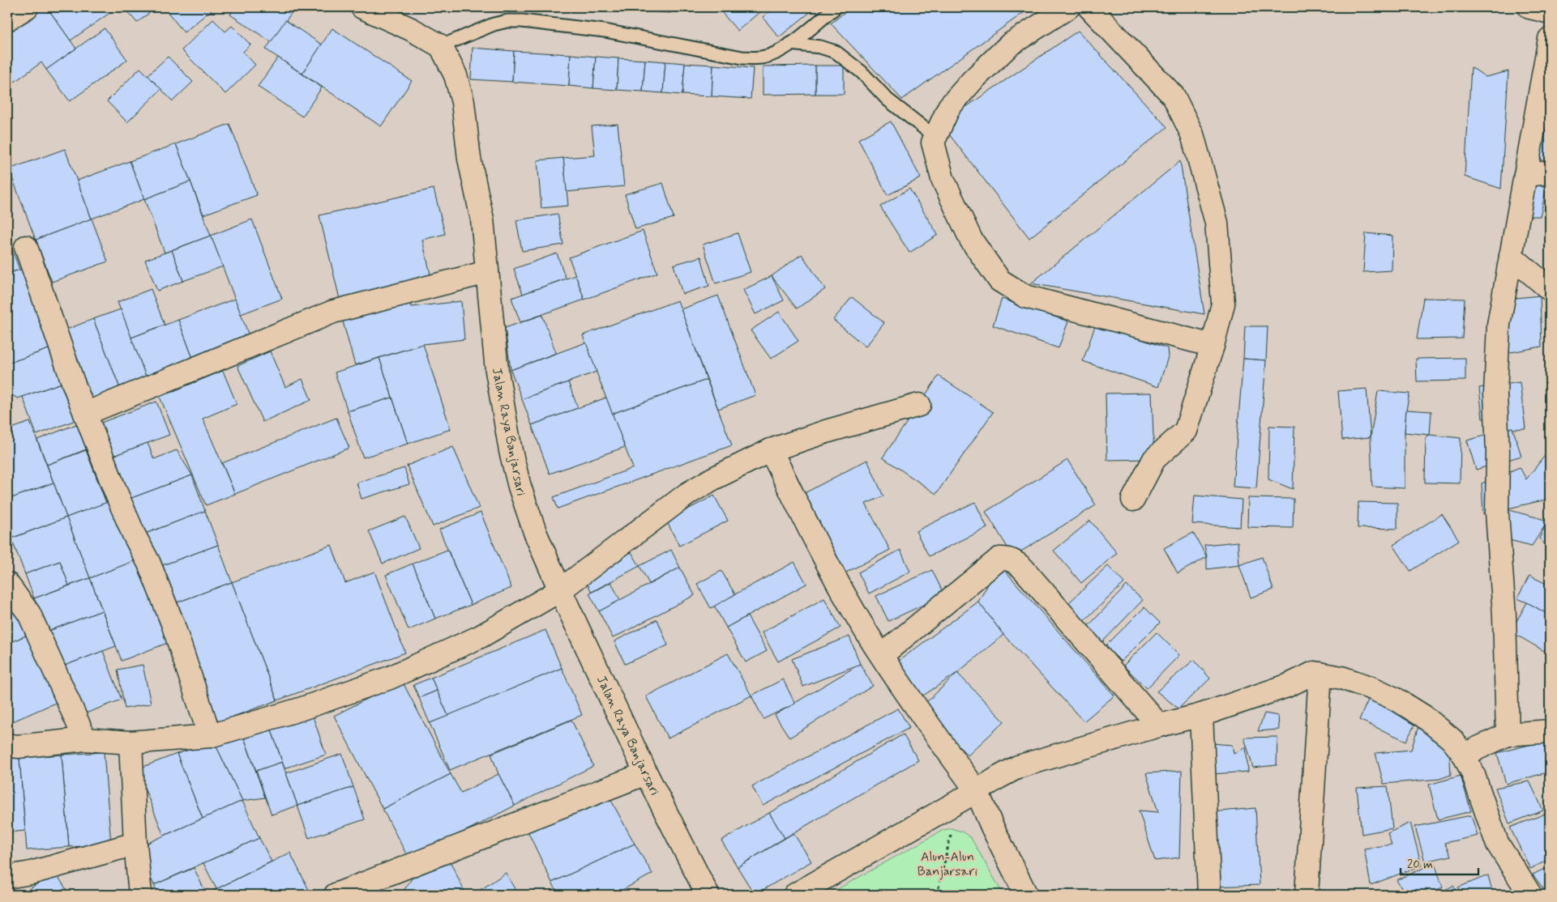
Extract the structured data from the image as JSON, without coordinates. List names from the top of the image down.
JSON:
{
  "streets": {
    "main road": ["Jalan Raya Banjarsari"]
  },
  "parks": ["Alun-Alun Banjarsari"],
  "scale_bar": "20 m"
}
